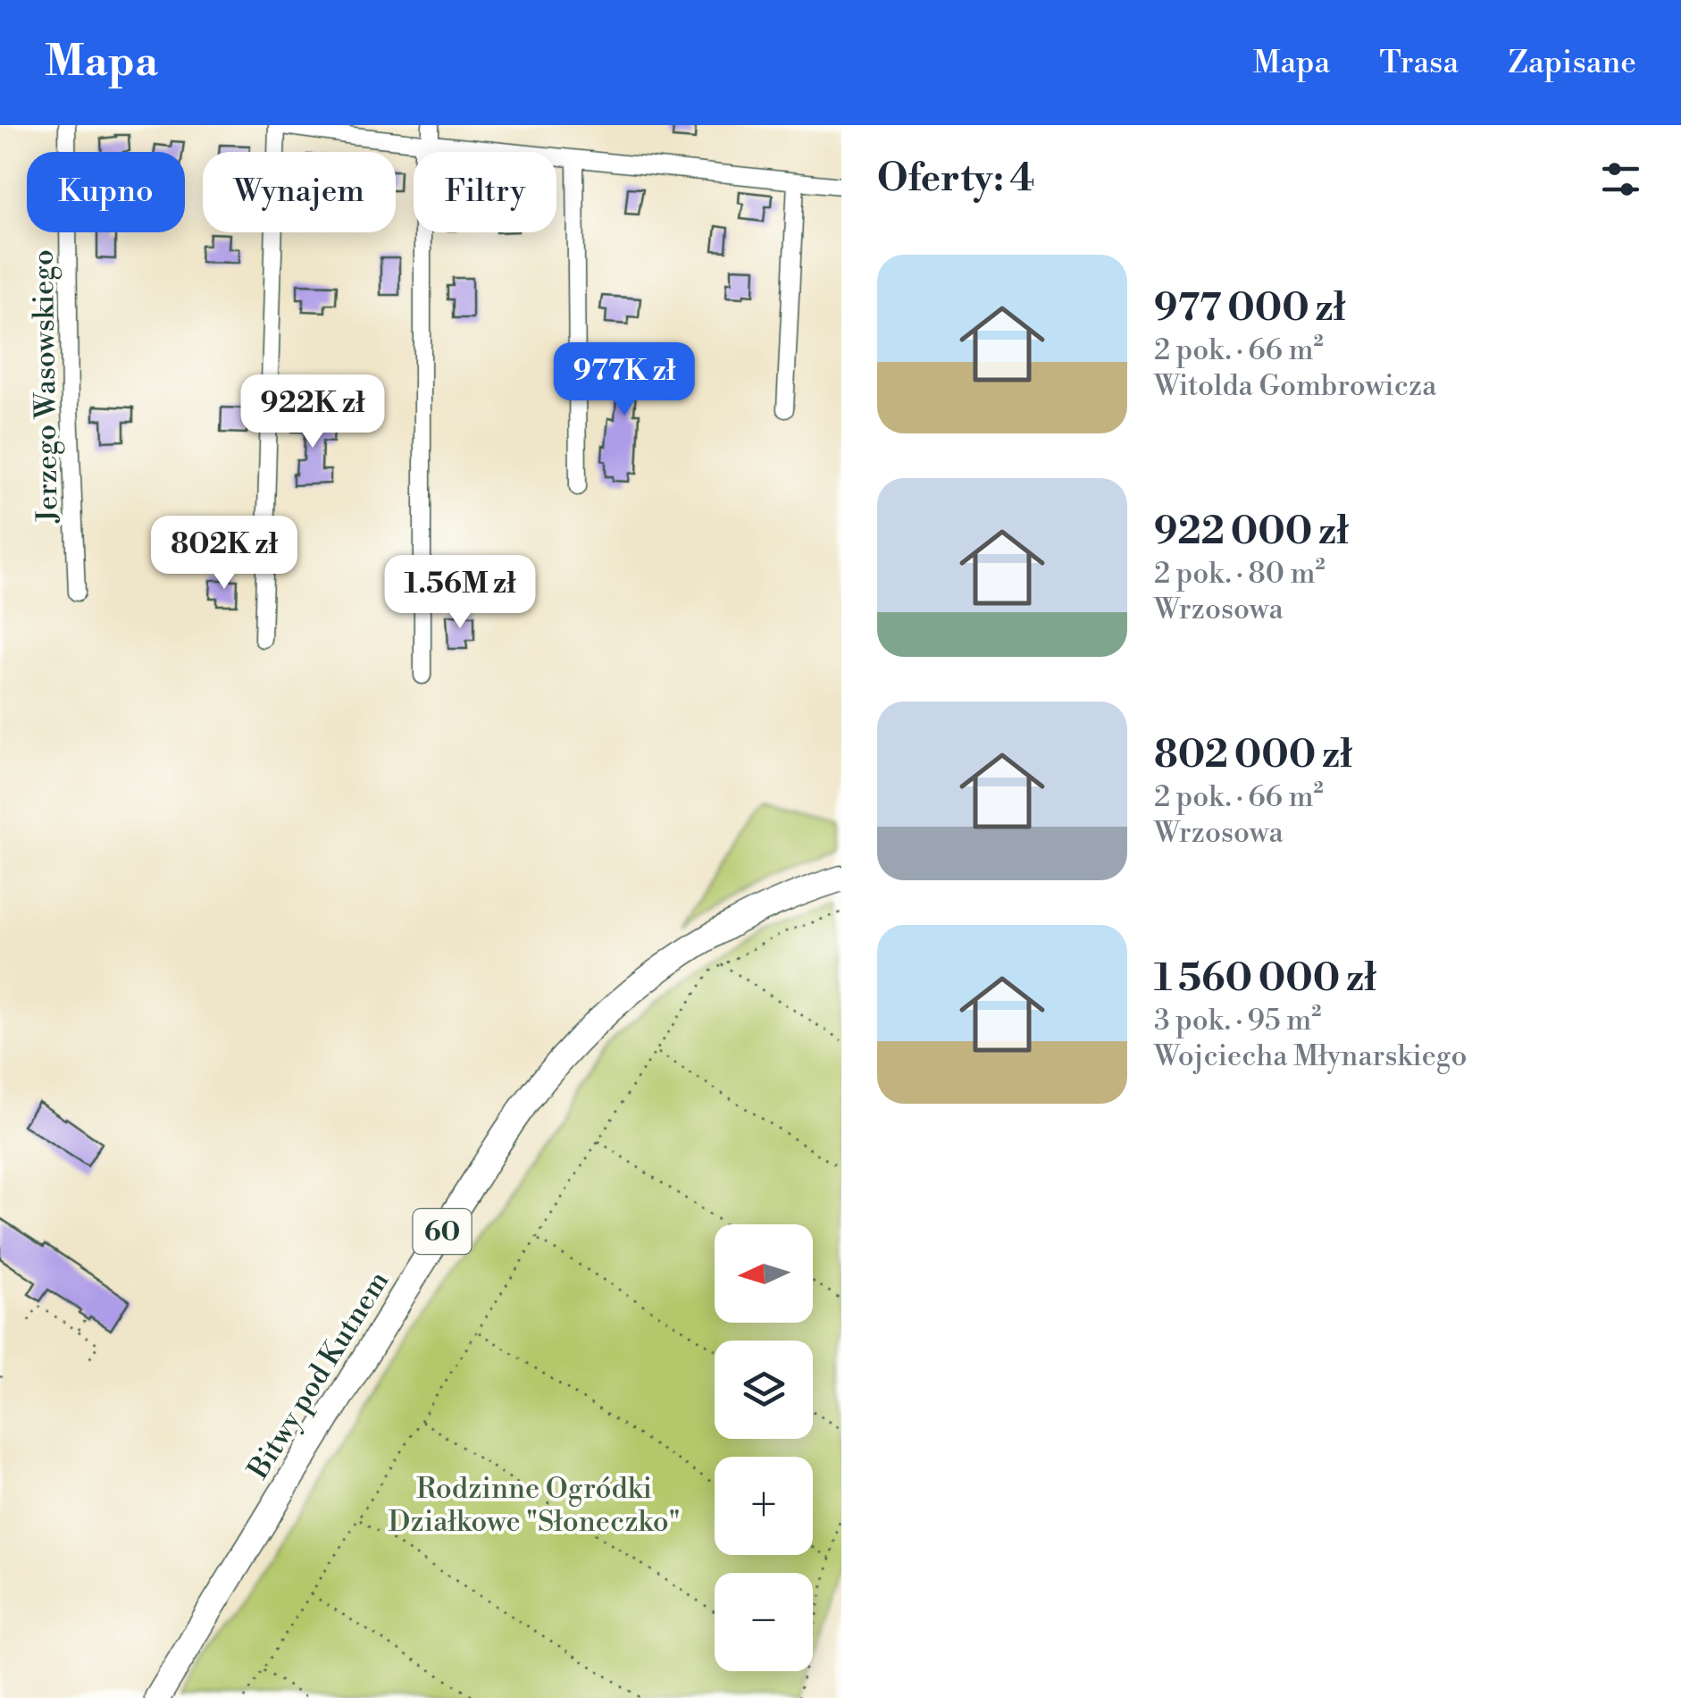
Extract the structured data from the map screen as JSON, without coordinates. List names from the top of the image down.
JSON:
{
  "streets": {
    "main road": ["60", "Bitwy pod Kutnem"],
    "street": ["Jerzego Wasowskiego"]
  },
  "parks": ["Rodzinne Ogródki Działkowe \"Słoneczko\""],
  "north": "left",
  "page": {
    "header": "Mapa",
    "nav": ["Mapa", "Trasa", "Zapisane"],
    "heading": "Oferty: 4",
    "chip": ["Kupno", "Wynajem", "Filtry"],
    "list": [
      {
        "name": "977 000 zł",
        "note": "2 pok. · 66 m² · Witolda Gombrowicza"
      },
      {
        "name": "922 000 zł",
        "note": "2 pok. · 80 m² · Wrzosowa"
      },
      {
        "name": "802 000 zł",
        "note": "2 pok. · 66 m² · Wrzosowa"
      },
      {
        "name": "1 560 000 zł",
        "note": "3 pok. · 95 m² · Wojciecha Młynarskiego"
      }
    ],
    "price": [
      "977K zł",
      "922K zł",
      "802K zł",
      "1.56M zł"
    ],
    "map_buttons": ["+", "−"]
  }
}
